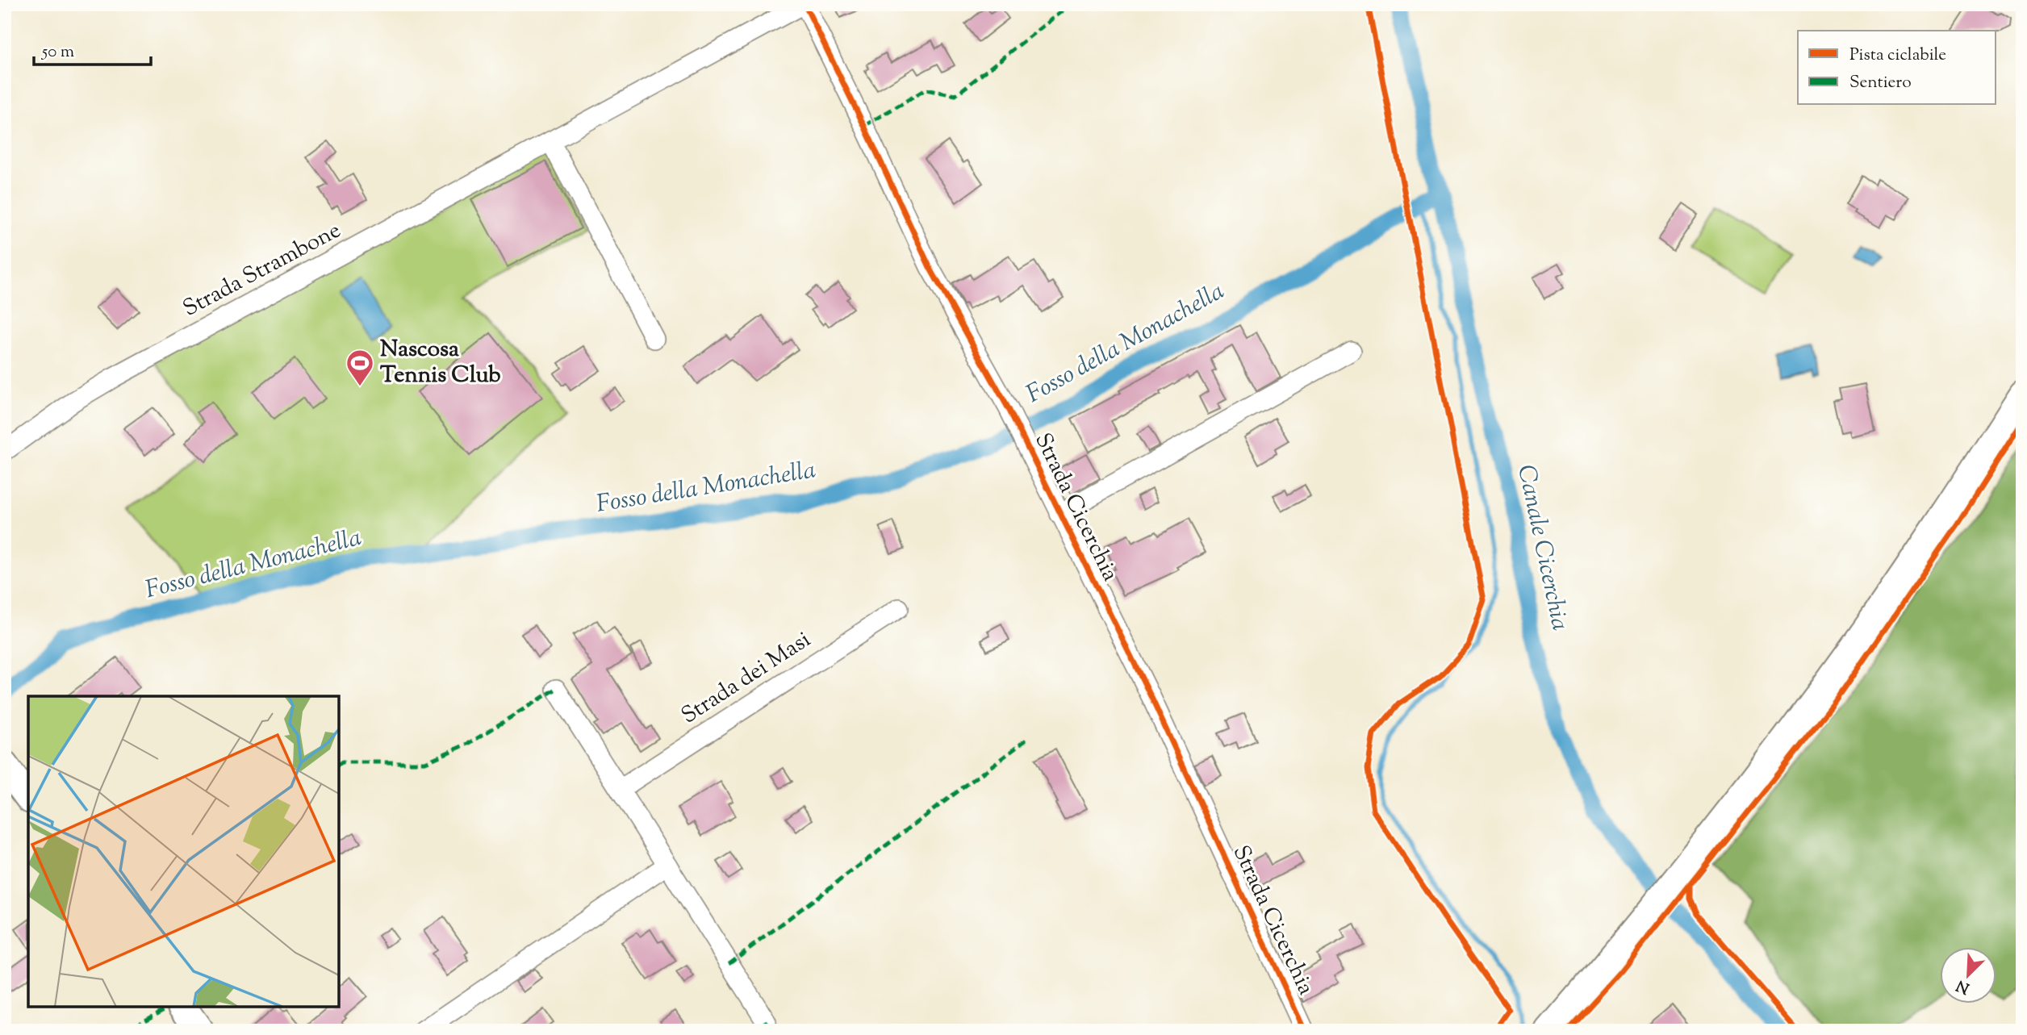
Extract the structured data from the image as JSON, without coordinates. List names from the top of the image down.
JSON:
{
  "streets": {
    "street": ["Strada Strambone", "Strada Cicerchia", "Strada dei Masi"]
  },
  "crossings": [
    ["Strada Strambone", "Strada Cicerchia"]
  ],
  "water": ["Fosso della Monachella", "Canale Cicerchia"],
  "places": {
    "sports": ["Nascosa Tennis Club"]
  },
  "legend": ["Pista ciclabile", "Sentiero"],
  "scale_bar": "50 m",
  "north": "bottom left"
}
